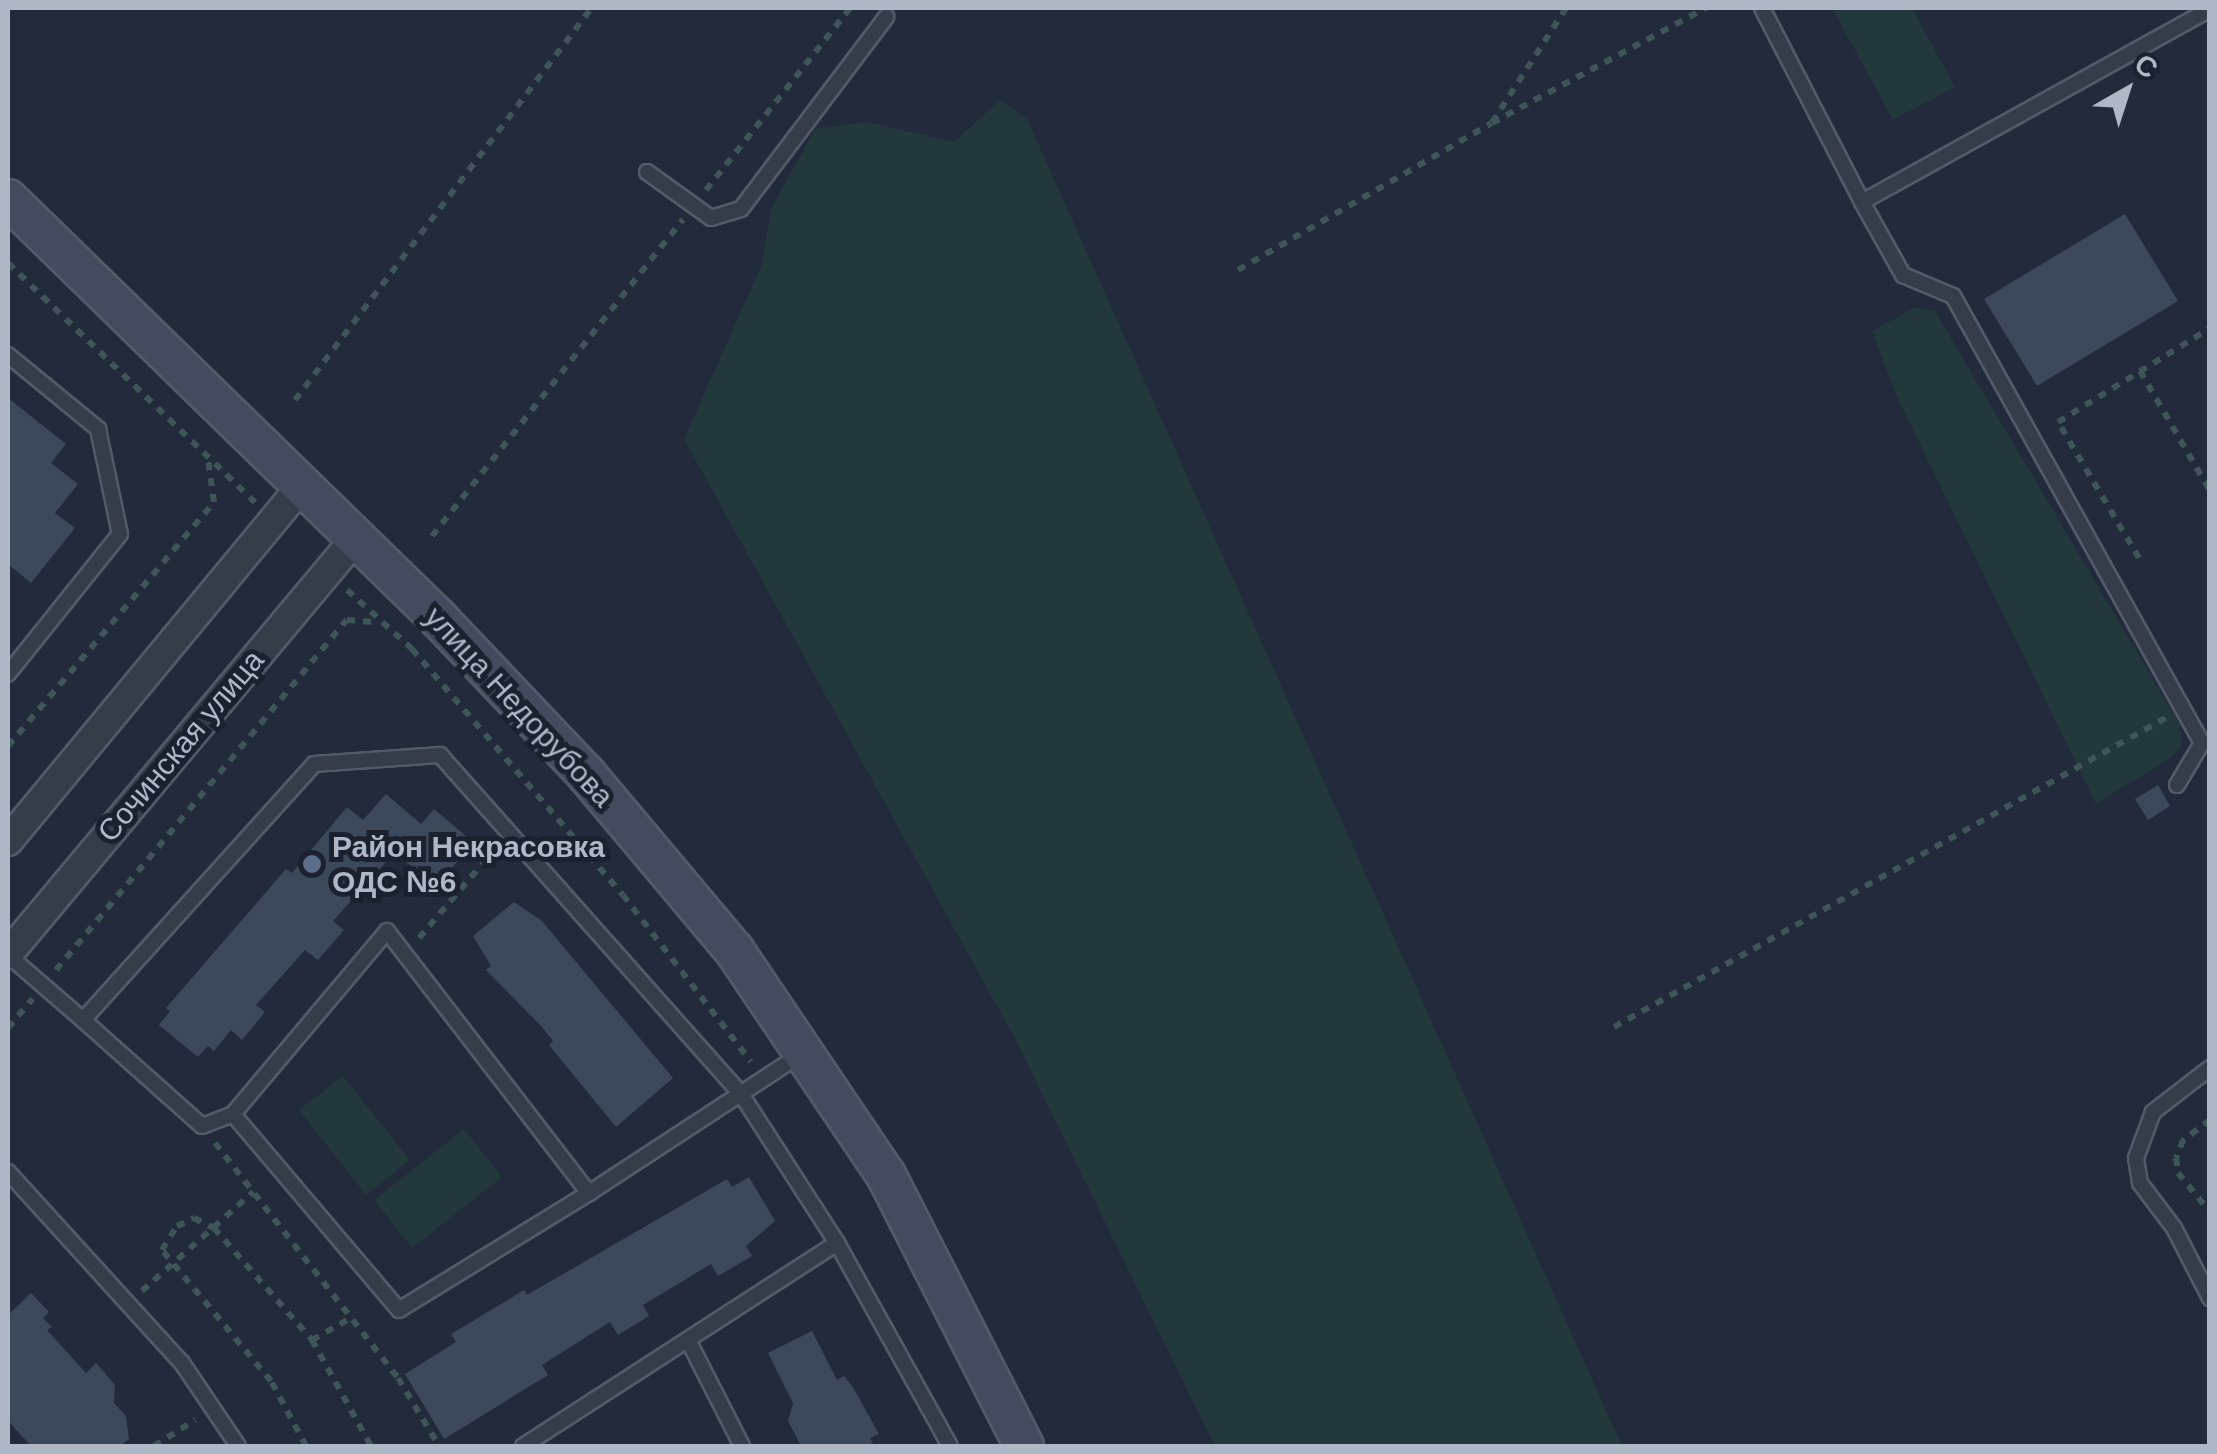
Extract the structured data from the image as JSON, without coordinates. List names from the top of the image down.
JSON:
{
  "streets": {
    "street": ["улица Недорубова", "Сочинская улица"]
  },
  "crossings": [
    ["улица Недорубова", "Сочинская улица"]
  ],
  "places": ["Район Некрасовка ОДС №6"],
  "north": "top right"
}
